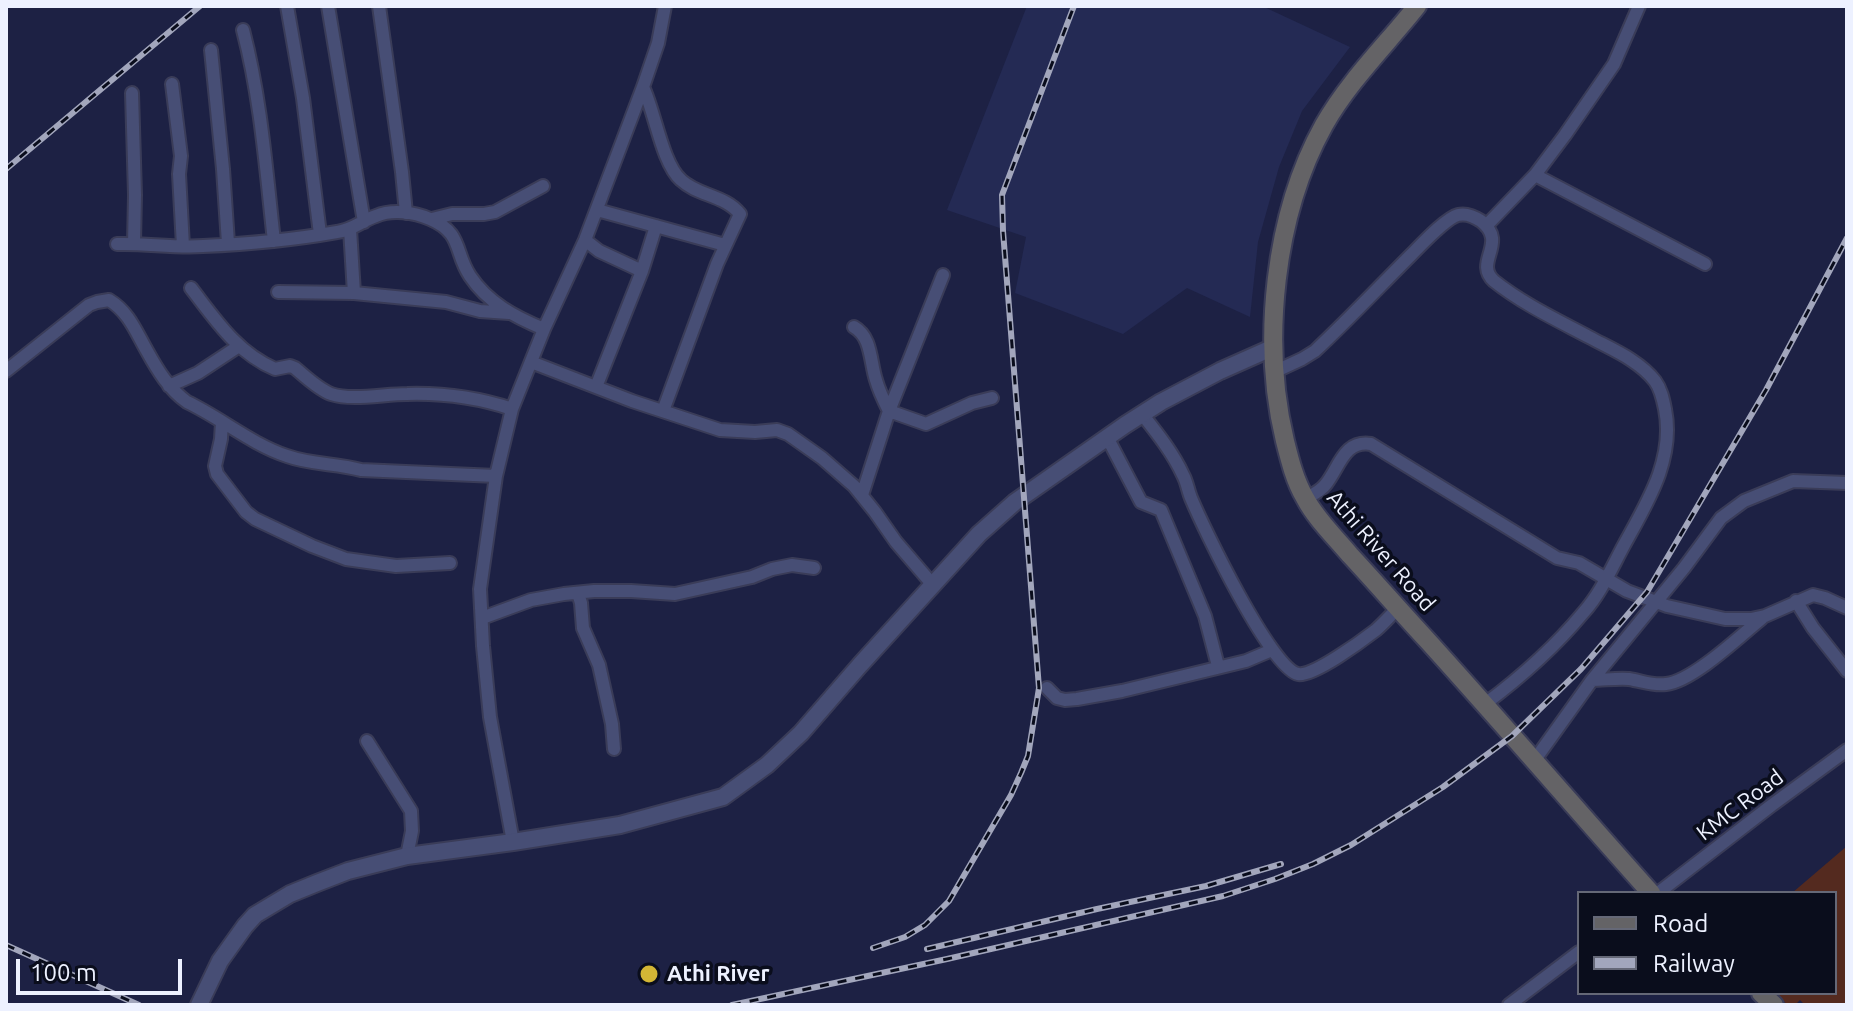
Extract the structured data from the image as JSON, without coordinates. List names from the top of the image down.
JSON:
{
  "streets": {
    "main road": ["Athi River Road"],
    "street": ["KMC Road"]
  },
  "places": ["Athi River"],
  "legend": ["Road", "Railway"],
  "scale_bar": "100 m"
}
